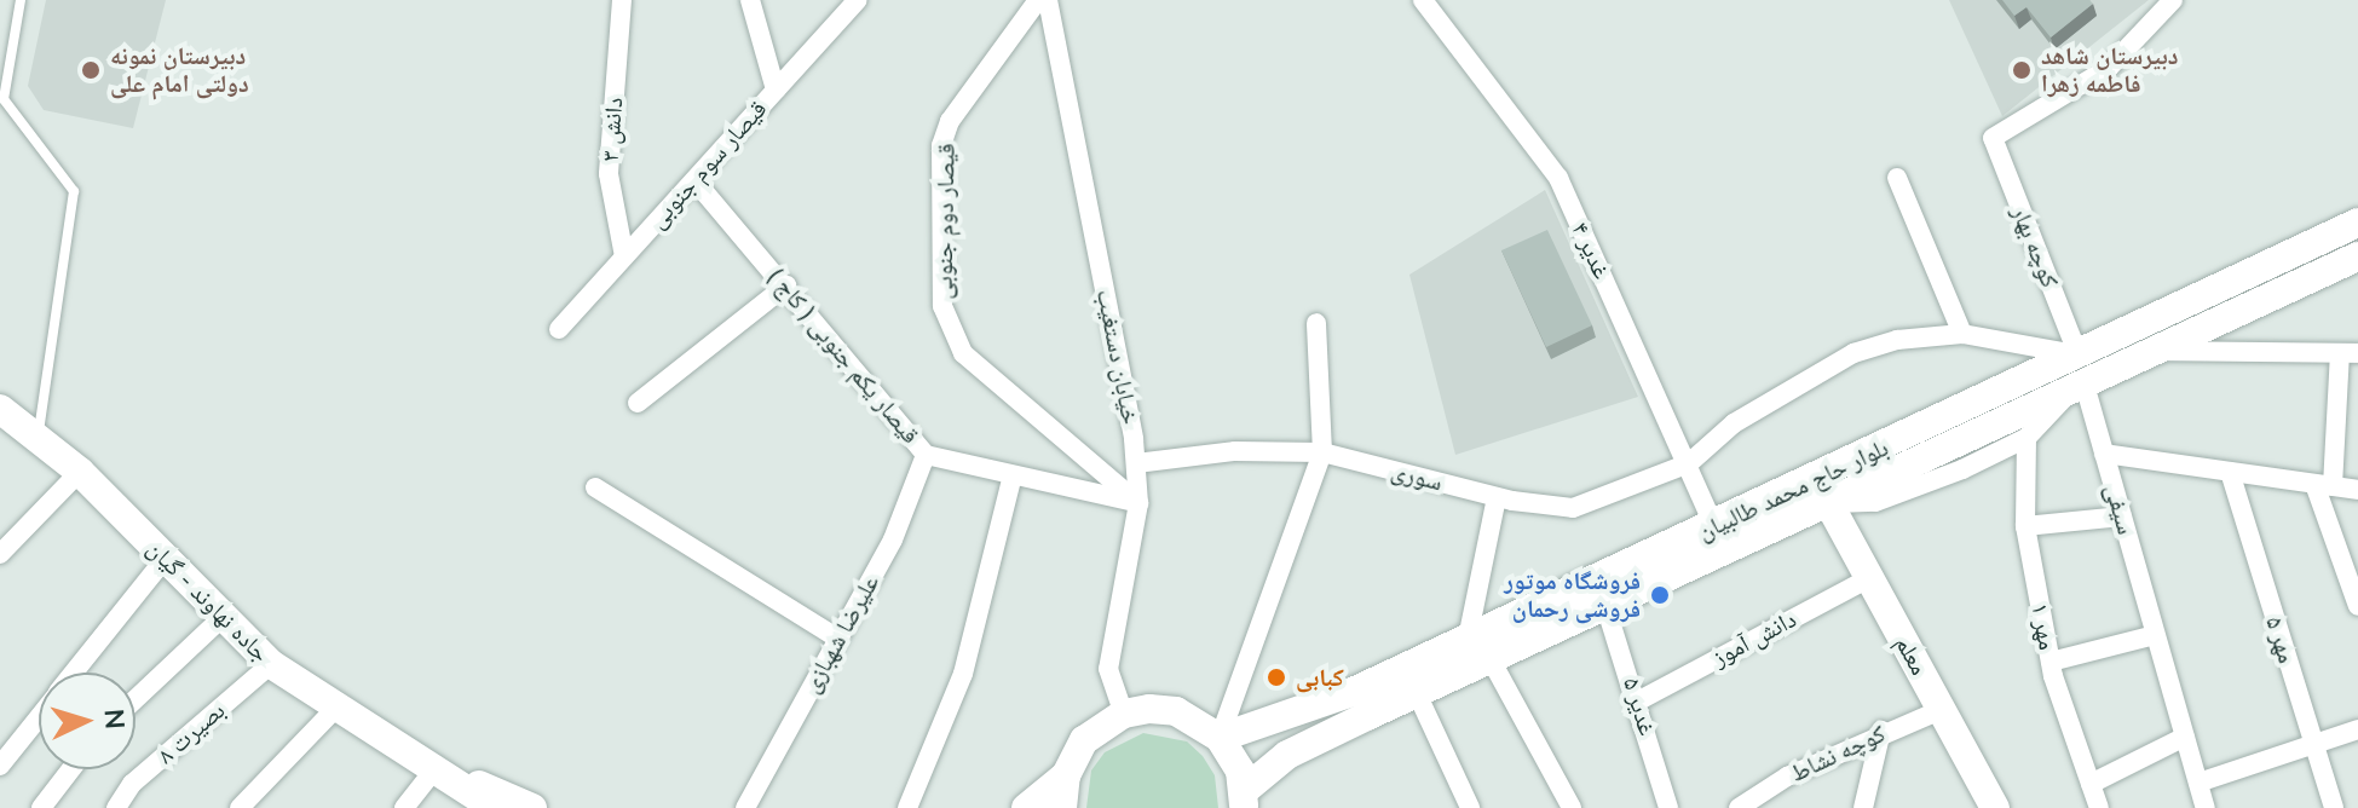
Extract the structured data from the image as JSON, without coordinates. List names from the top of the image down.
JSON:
{
  "streets": {
    "main road": ["بلوار حاج محمد طالبیان", "جاده نهاوند - گیان", "معلم"],
    "street": [
      "دانش ۳",
      "قیصار سوم جنوبی",
      "قیصار دوم جنوبی",
      "کوچه بهار",
      "غدیر ۴",
      "قیصار یکم جنوبی ( کاج )",
      "خیابان دستغیب",
      "سوری",
      "سیفی",
      "مهر ۱",
      "علیرضا شهبازی",
      "دانش آموز",
      "مهر ۵",
      "غدیر ۵",
      "بصیرت ۸",
      "کوچه نشاط"
    ]
  },
  "crossings": [
    ["دانش ۳", "قیصار سوم جنوبی"],
    ["قیصار سوم جنوبی", "قیصار یکم جنوبی ( کاج )"],
    ["قیصار دوم جنوبی", "قیصار یکم جنوبی ( کاج )"],
    ["قیصار دوم جنوبی", "خیابان دستغیب"],
    ["کوچه بهار", "بلوار حاج محمد طالبیان"],
    ["غدیر ۴", "سوری"],
    ["غدیر ۴", "بلوار حاج محمد طالبیان"],
    ["قیصار یکم جنوبی ( کاج )", "خیابان دستغیب"],
    ["قیصار یکم جنوبی ( کاج )", "علیرضا شهبازی"],
    ["خیابان دستغیب", "سوری"],
    ["بلوار حاج محمد طالبیان", "سیفی"],
    ["بلوار حاج محمد طالبیان", "معلم"],
    ["بلوار حاج محمد طالبیان", "غدیر ۵"],
    ["جاده نهاوند - گیان", "بصیرت ۸"],
    ["دانش آموز", "معلم"],
    ["دانش آموز", "غدیر ۵"],
    ["معلم", "کوچه نشاط"]
  ],
  "places": [
    "دبیرستان نمونه دولتی امام علی",
    "دبیرستان شاهد فاطمه زهرا",
    "فروشگاه موتور فروشی رحمان",
    "کبابی"
  ],
  "north": "right"
}
